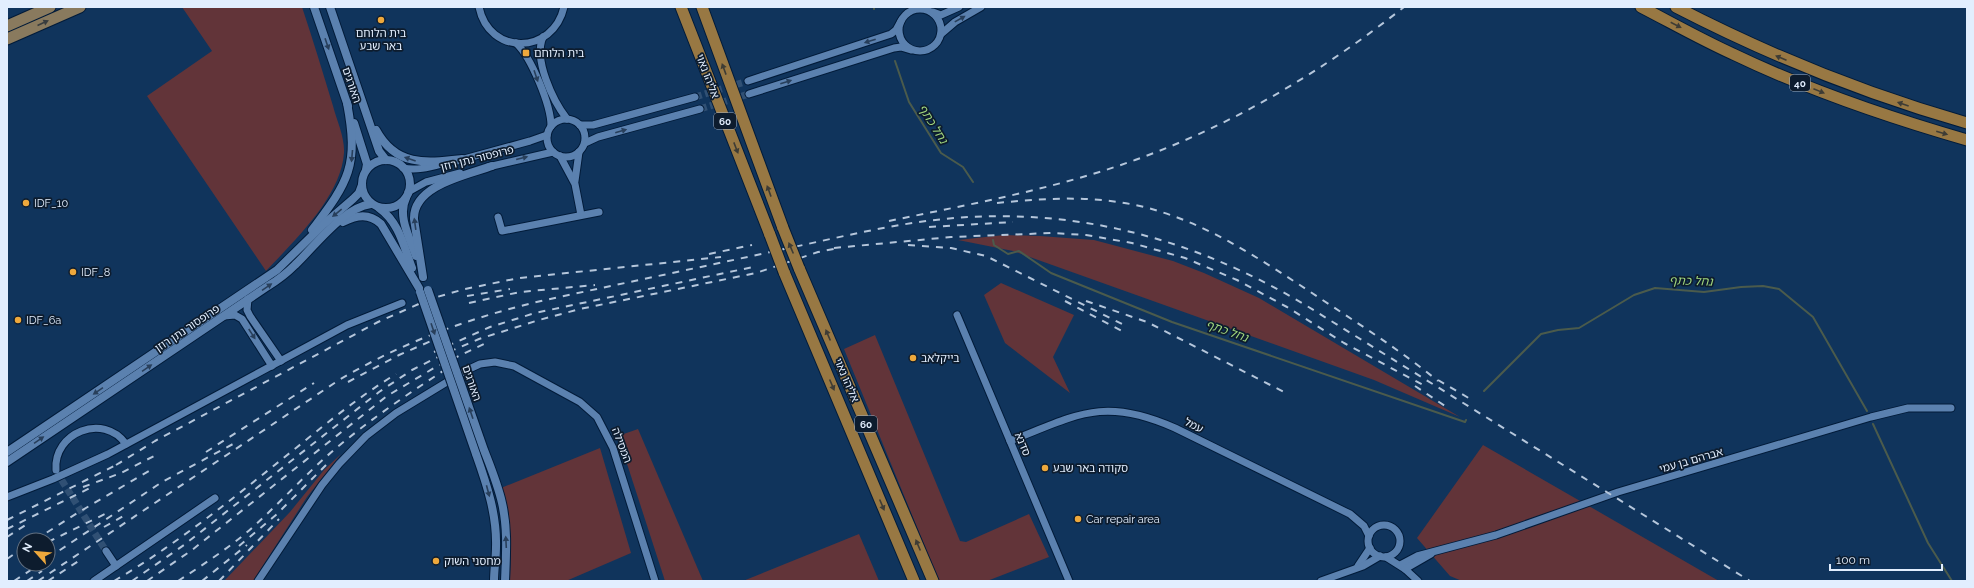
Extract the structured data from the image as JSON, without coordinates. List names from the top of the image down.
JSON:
{
  "streets": {
    "highway": ["אליהו נאוי", "40", "60"],
    "street": [
      "האורגים",
      "פרופסור נתן רוזן",
      "עמל",
      "סדנא",
      "המסילה",
      "אברהם בן עמי"
    ]
  },
  "crossings": [
    ["האורגים", "פרופסור נתן רוזן"],
    ["עמל", "סדנא"]
  ],
  "water": ["נחל כתף"],
  "places": {
    "other": [
      "בית הלוחם באר שבע",
      "IDF_10",
      "IDF_8",
      "IDF_6a",
      "בייקלאב",
      "סקודה באר שבע",
      "Car repair area",
      "מחסני השוק"
    ],
    "transit": ["בית הלוחם"]
  },
  "scale_bar": "100 m",
  "north": "top left"
}
